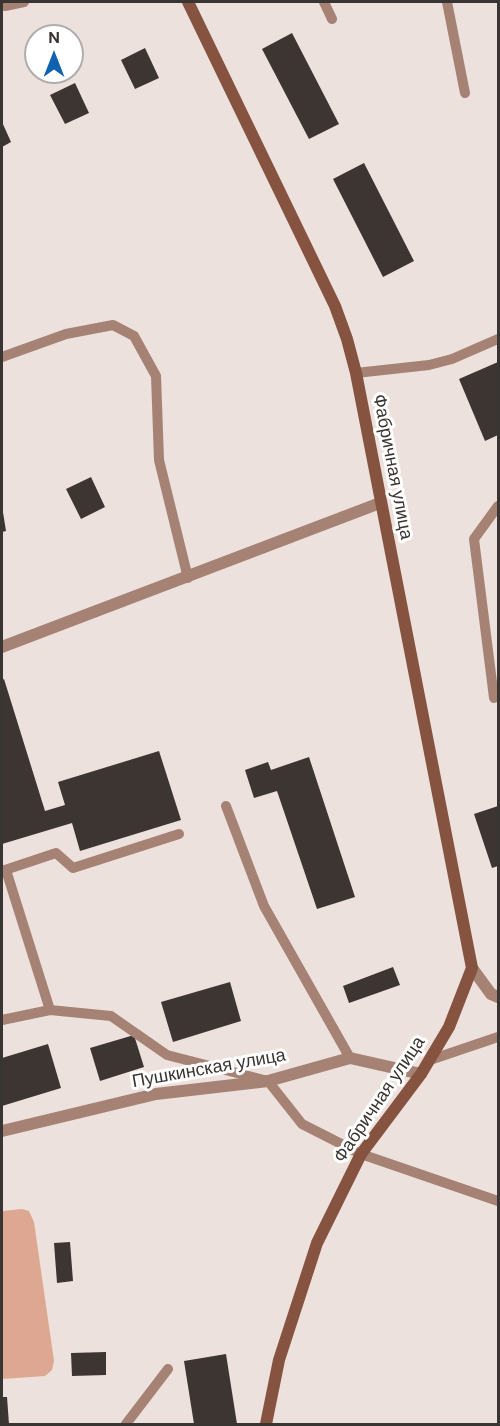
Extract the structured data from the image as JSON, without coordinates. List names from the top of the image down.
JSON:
{
  "streets": {
    "main road": ["Фабричная улица"],
    "street": ["Пушкинская улица"]
  },
  "crossings": [
    ["Фабричная улица", "Пушкинская улица"]
  ],
  "north": "top"
}
